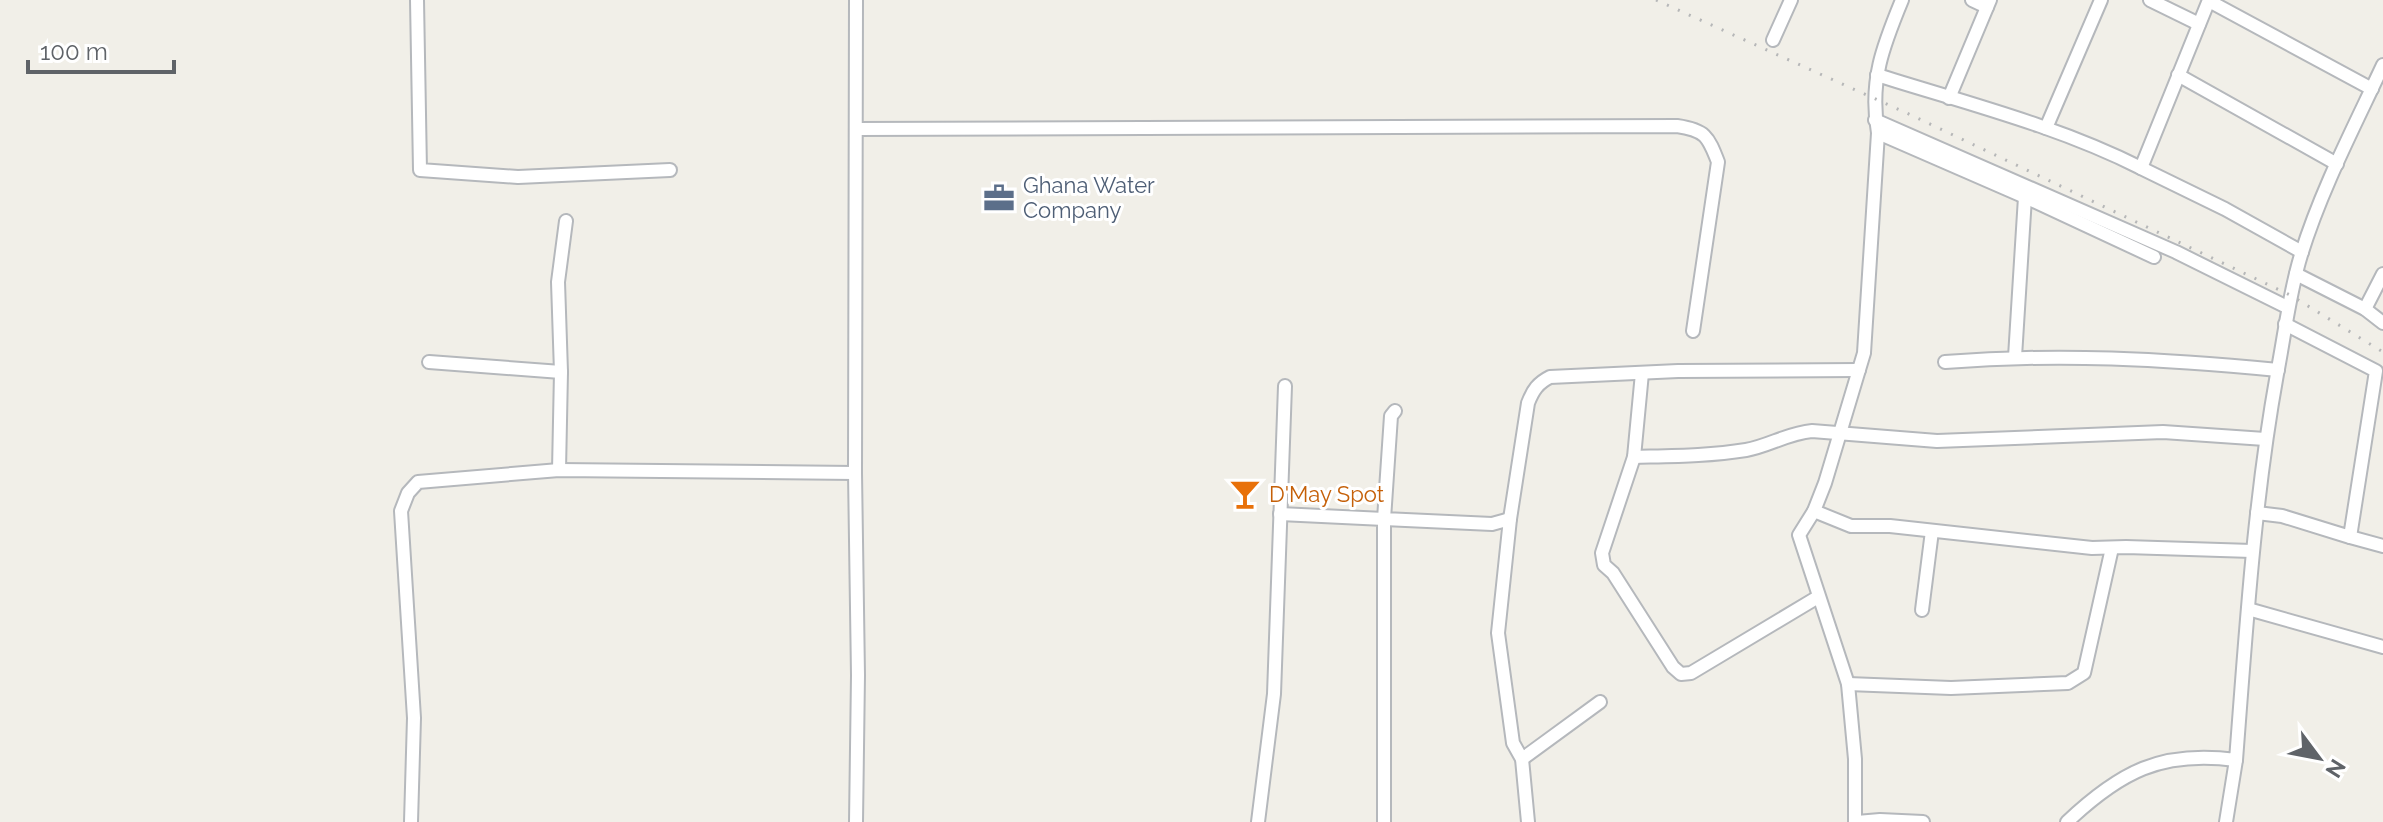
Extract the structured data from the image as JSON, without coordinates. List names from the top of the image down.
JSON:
{
  "places": {
    "office": ["Ghana Water Company"],
    "bar": ["D'May Spot"]
  },
  "scale_bar": "100 m",
  "north": "bottom right"
}
